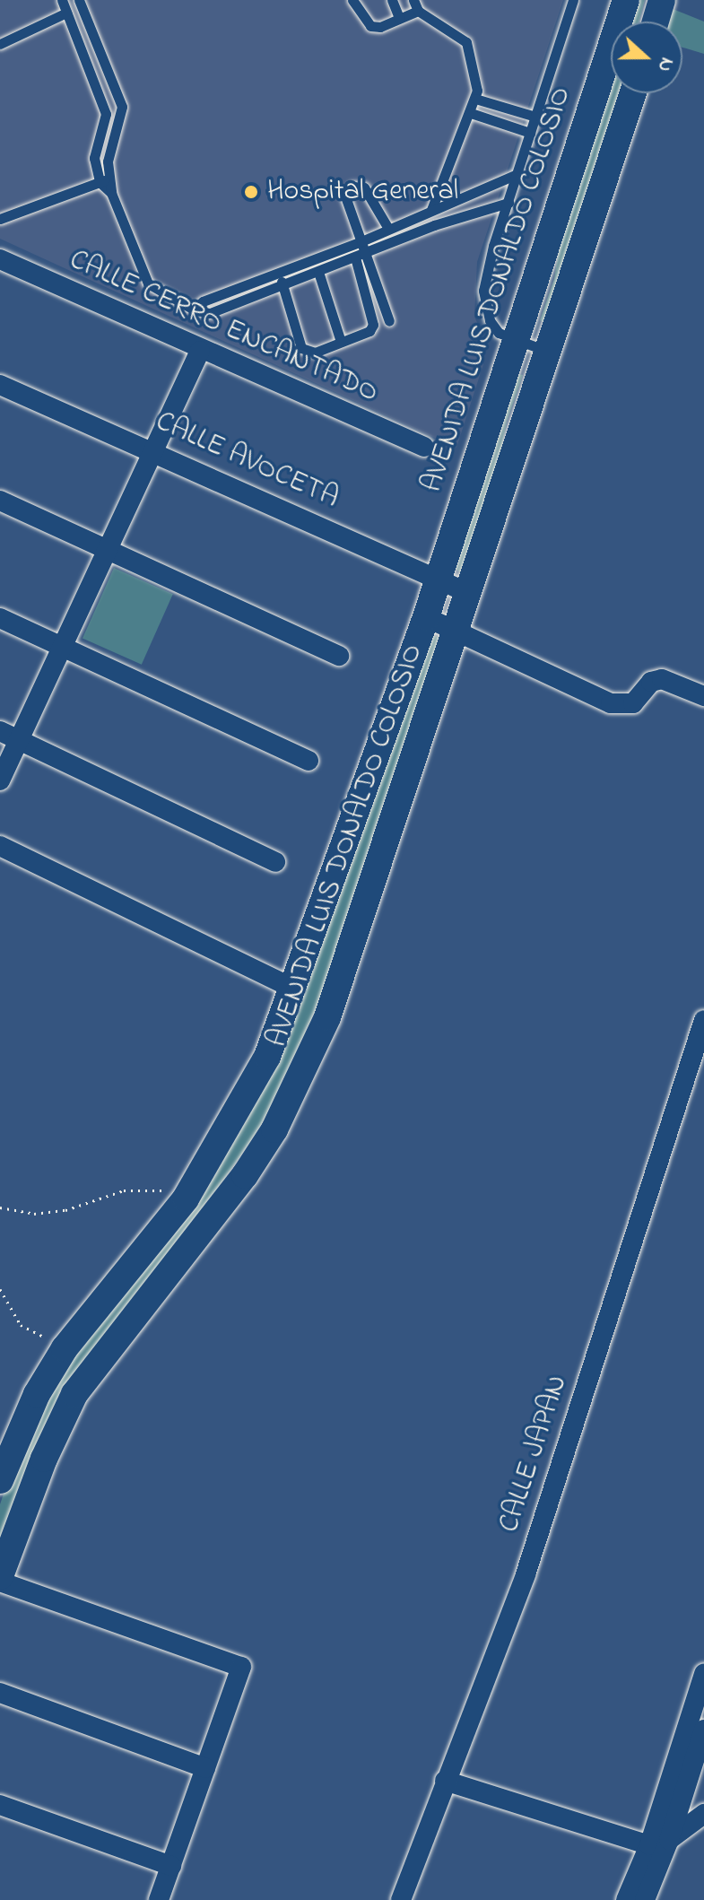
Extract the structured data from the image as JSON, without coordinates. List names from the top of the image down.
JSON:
{
  "streets": {
    "street": [
      "AVENIDA LUIS DONALDO COLOSIO",
      "CALLE CERRO ENCANTADO",
      "CALLE AVOCETA",
      "CALLE JAPAN"
    ]
  },
  "crossings": [
    ["AVENIDA LUIS DONALDO COLOSIO", "CALLE AVOCETA"]
  ],
  "places": ["Hospital General"],
  "north": "right"
}
